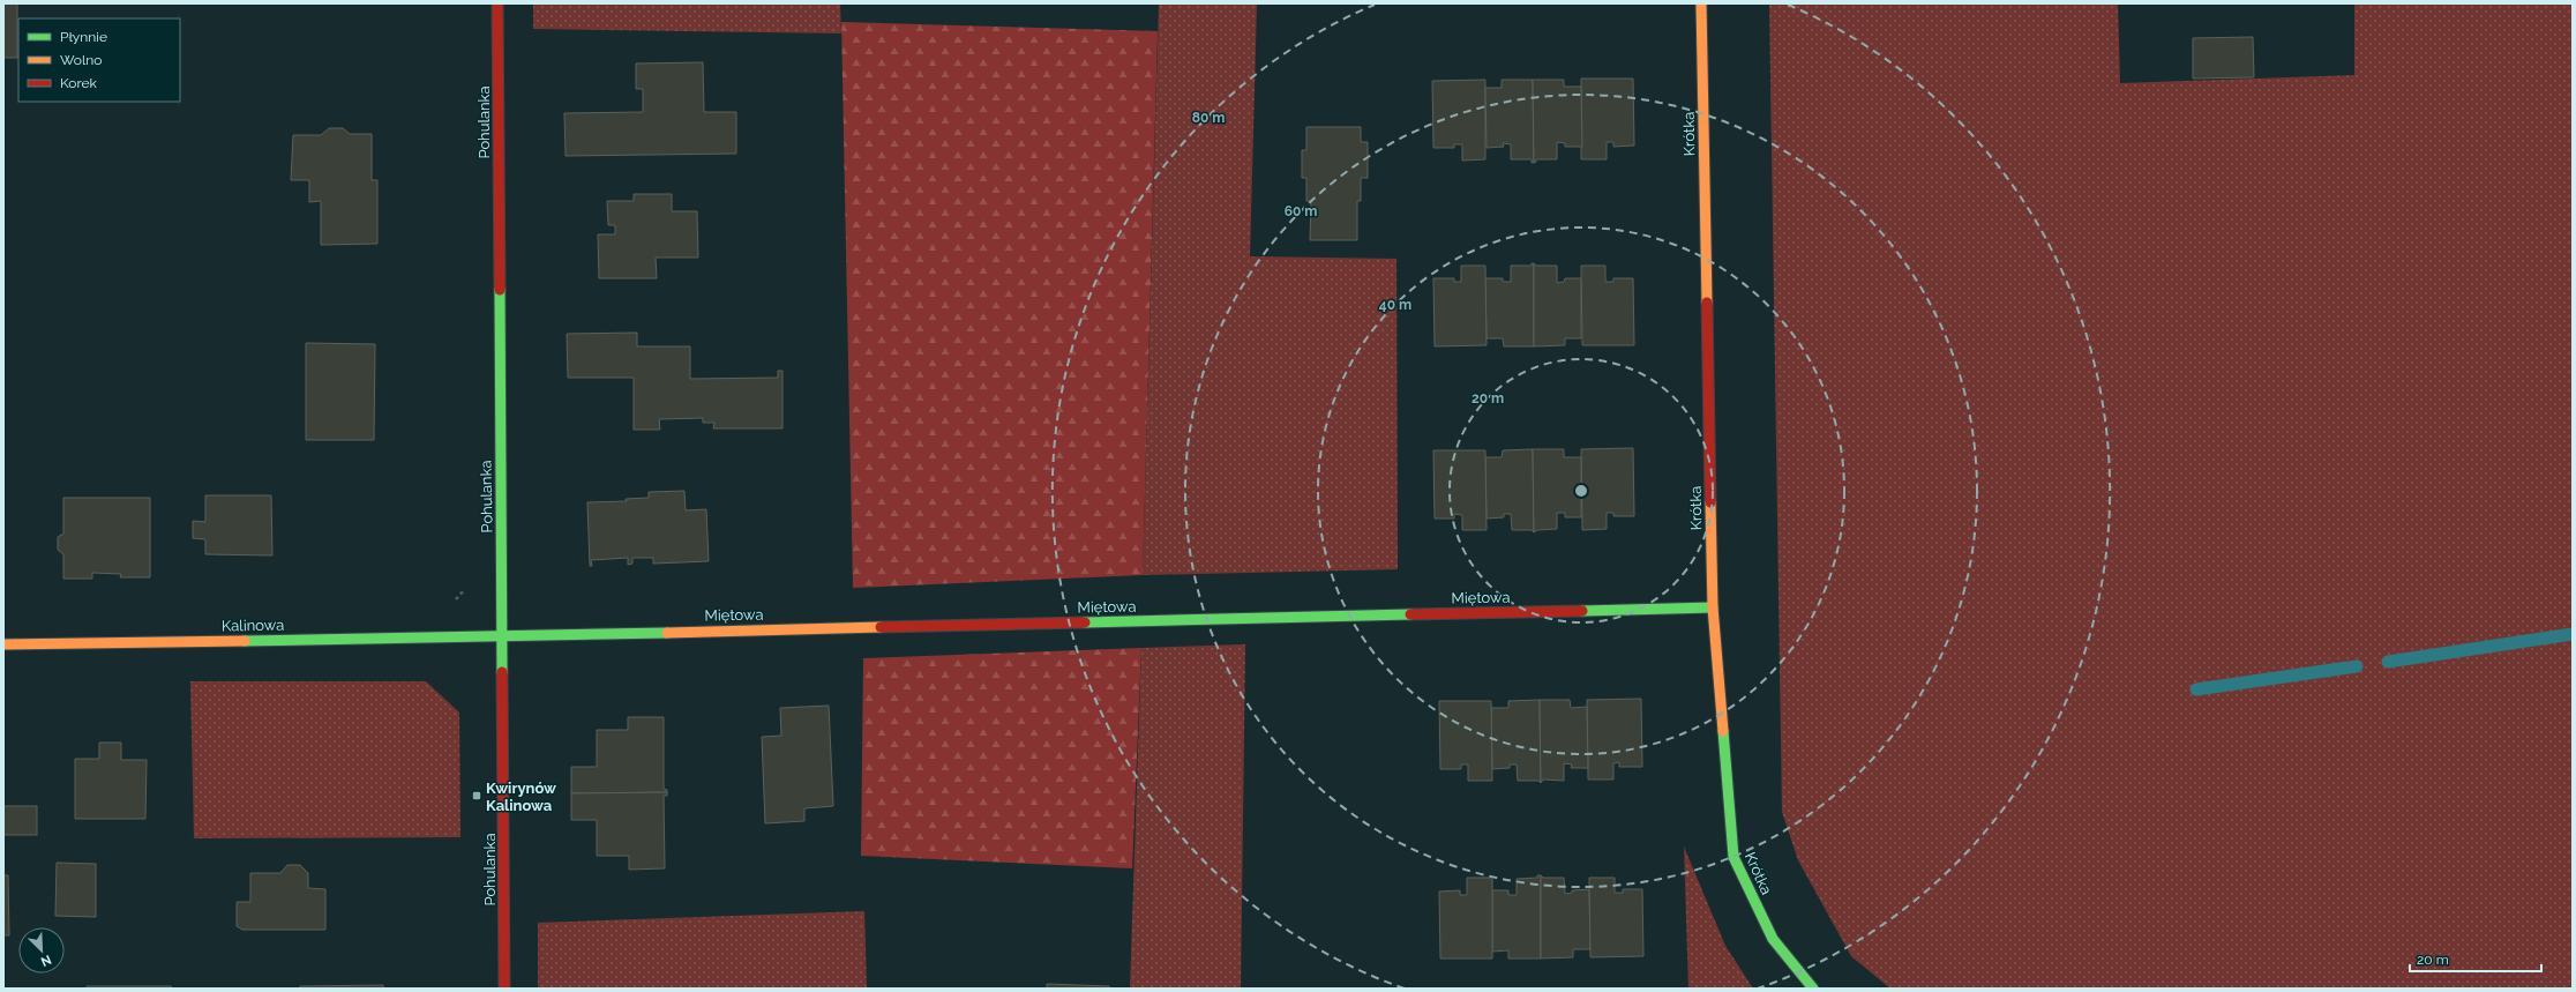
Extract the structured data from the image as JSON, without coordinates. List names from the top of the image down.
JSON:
{
  "streets": {
    "street": [
      "Pohulanka",
      "Krótka",
      "Miętowa",
      "Kalinowa"
    ]
  },
  "crossings": [
    ["Pohulanka", "Miętowa"],
    ["Pohulanka", "Kalinowa"],
    ["Krótka", "Miętowa"],
    ["Miętowa", "Kalinowa"]
  ],
  "places": {
    "transit": ["Kwirynów Kalinowa"]
  },
  "legend": ["Płynnie", "Wolno", "Korek"],
  "scale_bar": "20 m",
  "north": "bottom right",
  "rings": [
    "80 m",
    "60 m",
    "40 m",
    "20 m"
  ]
}
